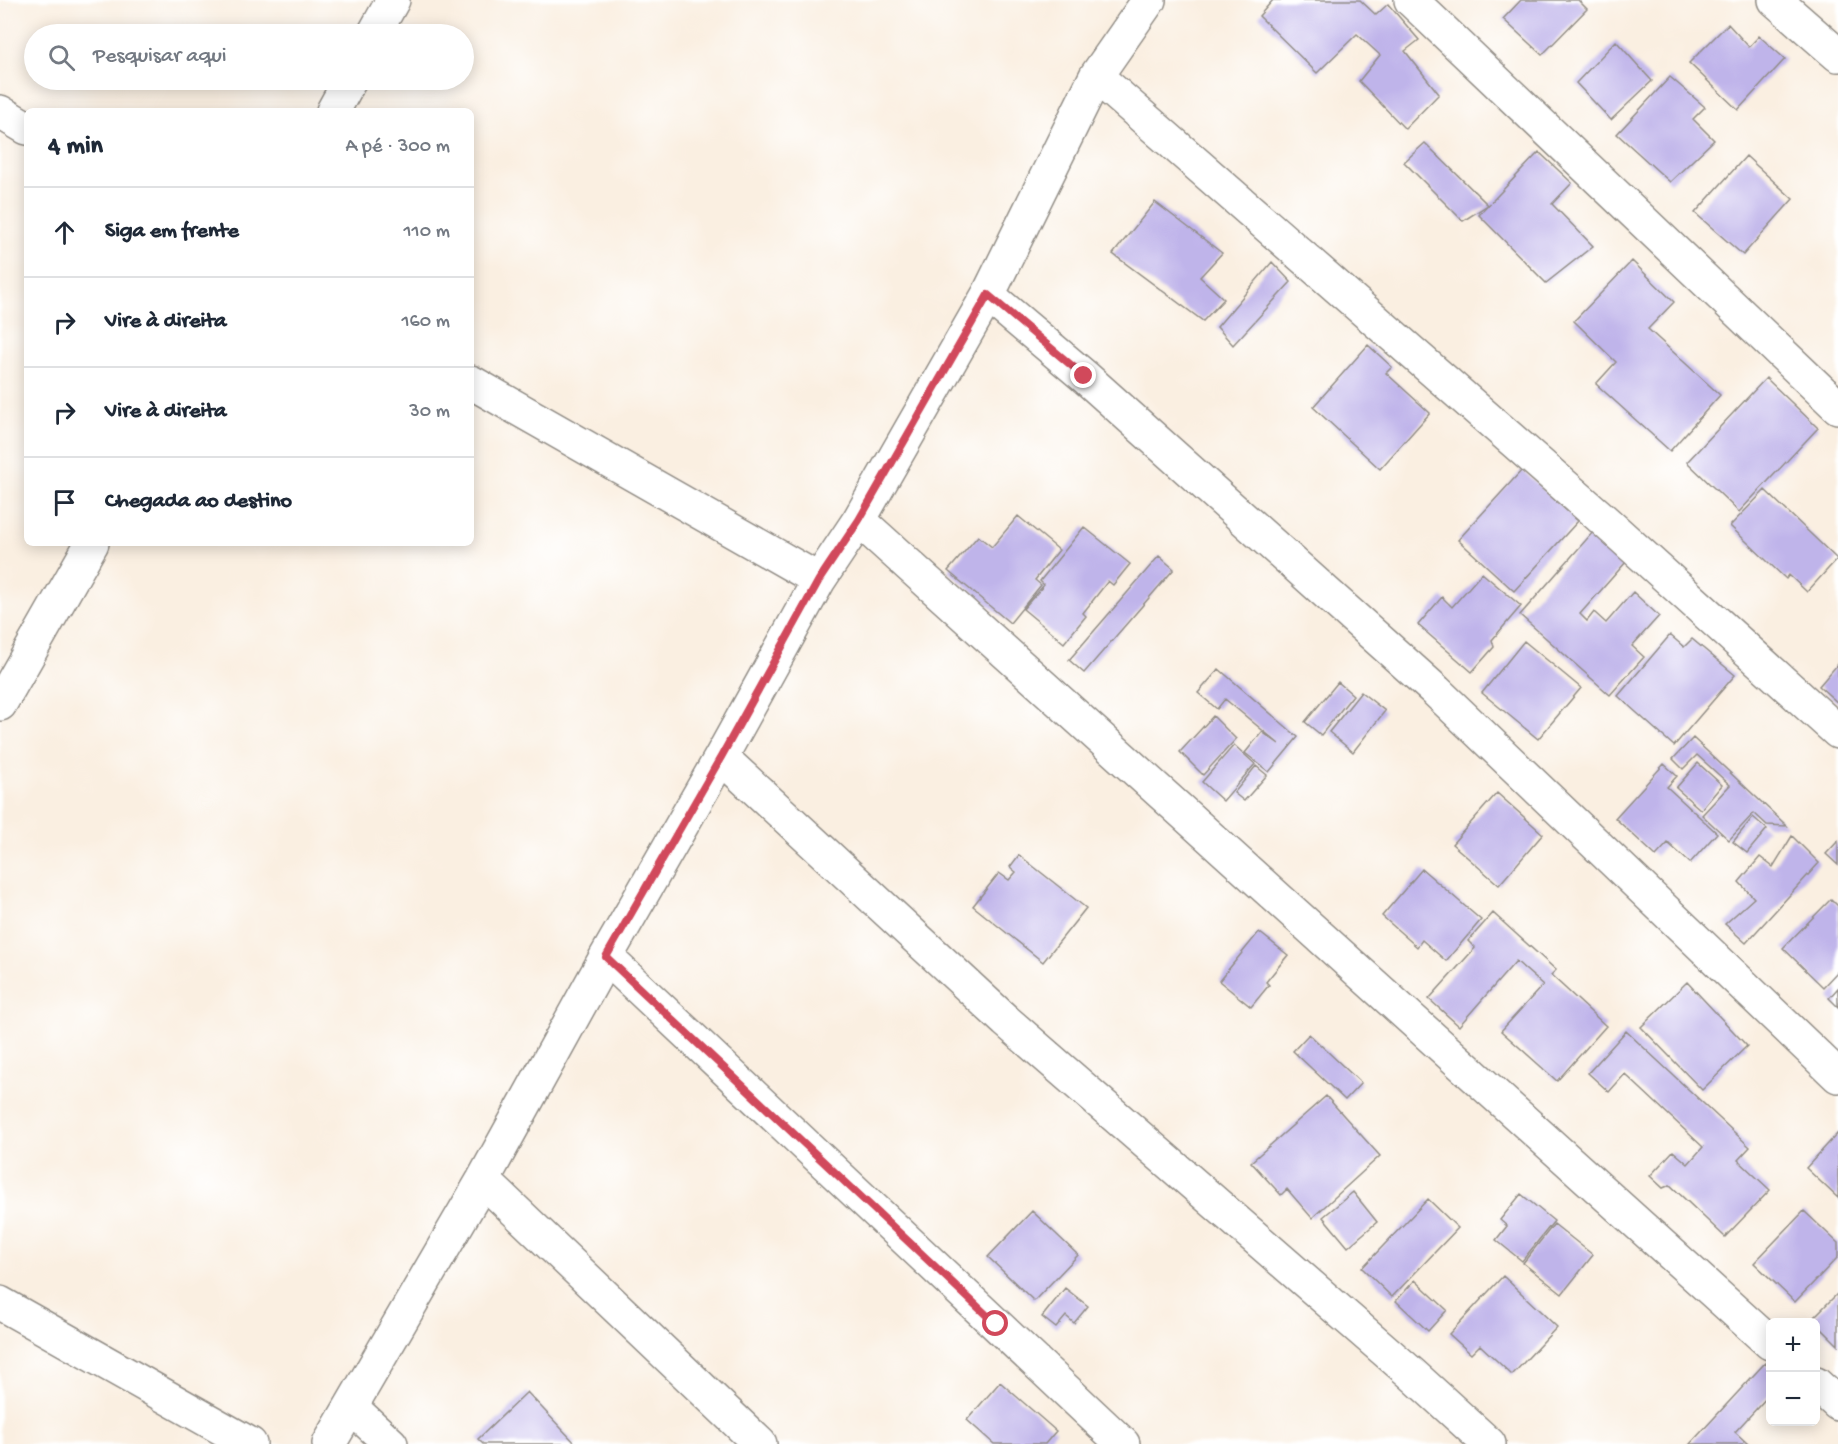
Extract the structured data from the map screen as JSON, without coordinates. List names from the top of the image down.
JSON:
{
  "page": {
    "search": "Pesquisar aqui",
    "heading": ["4 min", "A pé · 300 m"],
    "list": [
      ["Siga em frente", "110 m"],
      ["Vire à direita", "160 m"],
      ["Vire à direita", "30 m"],
      "Chegada ao destino"
    ],
    "map_buttons": ["+", "−"]
  }
}
